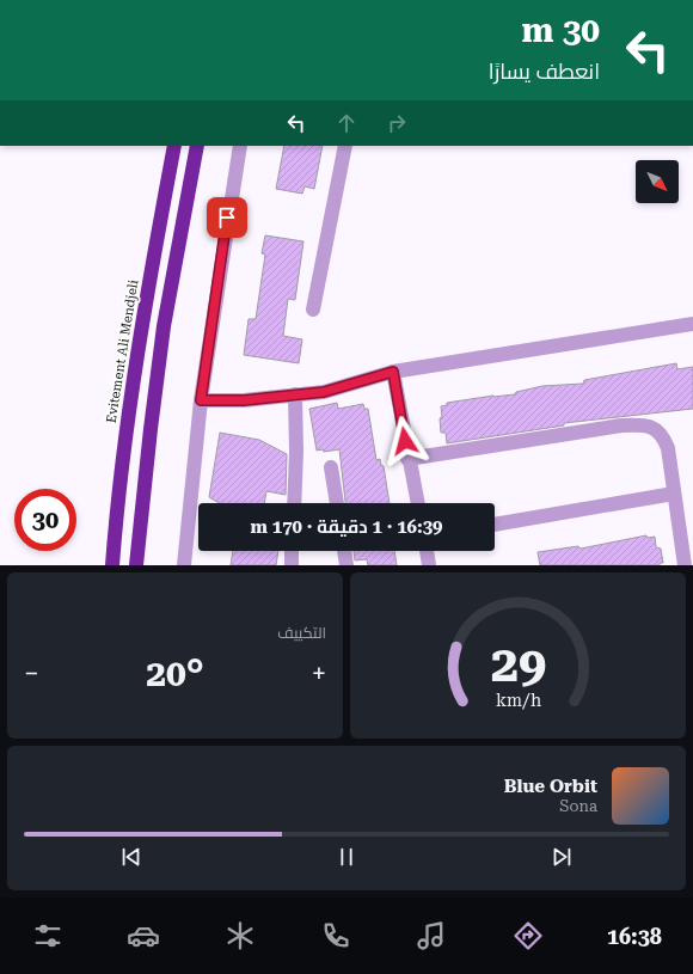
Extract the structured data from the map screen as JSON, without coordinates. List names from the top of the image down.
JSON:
{
  "streets": {
    "highway": ["Evitement Ali Mendjeli"]
  },
  "north": "bottom right",
  "page": {
    "turn": ["30 m", "انعطف يسارًا"],
    "limit": "30",
    "trip": "16:39 · 1 دقيقة · 170 m",
    "tile": "التكييف",
    "heat": ["−", "20°", "+"],
    "song": ["Blue Orbit", "Sona"],
    "tabs": "16:38",
    "gauge": ["29", "km/h"]
  }
}
